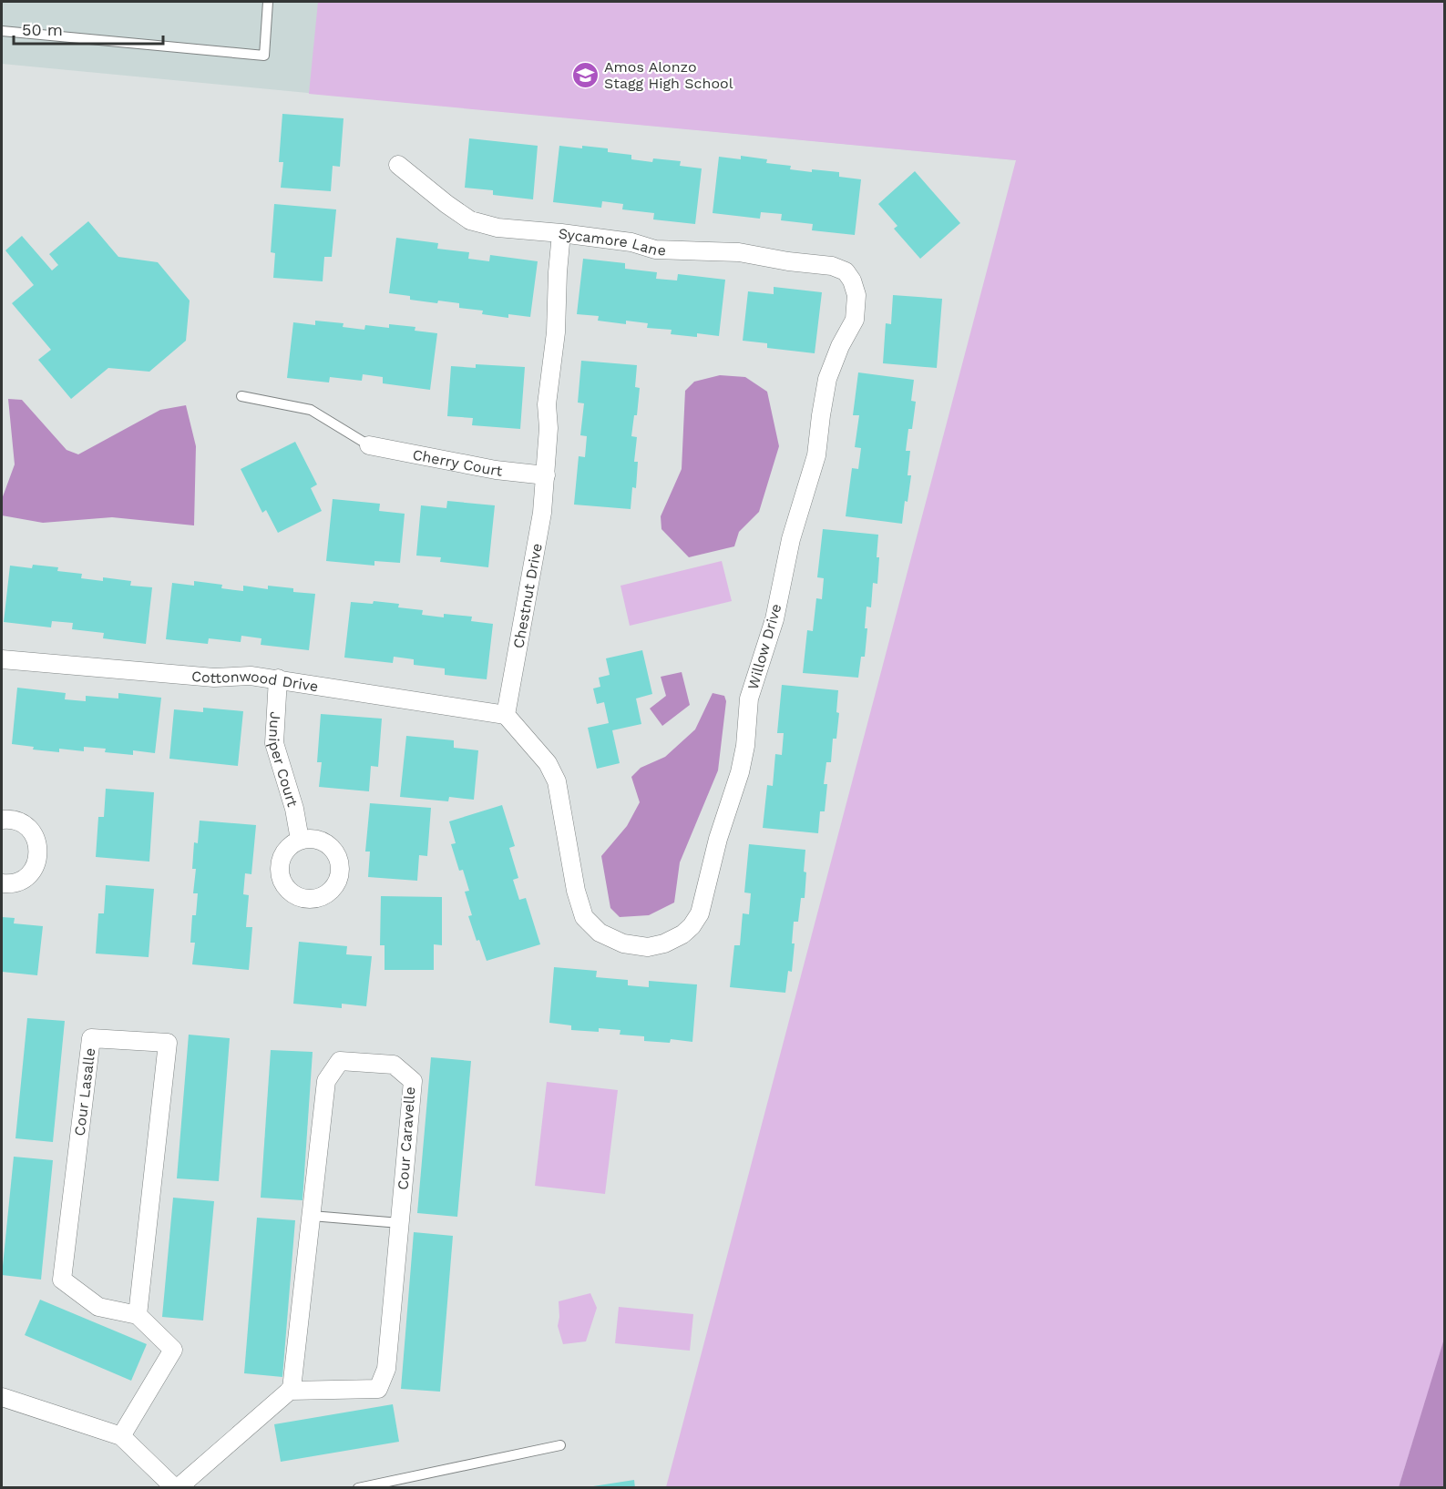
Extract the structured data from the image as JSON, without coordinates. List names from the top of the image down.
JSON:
{
  "streets": {
    "street": [
      "Sycamore Lane",
      "Cherry Court",
      "Chestnut Drive",
      "Willow Drive",
      "Cottonwood Drive",
      "Juniper Court",
      "Cour Lasalle",
      "Cour Caravelle"
    ]
  },
  "crossings": [
    ["Sycamore Lane", "Chestnut Drive"],
    ["Sycamore Lane", "Willow Drive"],
    ["Cherry Court", "Chestnut Drive"],
    ["Chestnut Drive", "Willow Drive"],
    ["Chestnut Drive", "Cottonwood Drive"],
    ["Willow Drive", "Cottonwood Drive"],
    ["Cottonwood Drive", "Juniper Court"]
  ],
  "places": {
    "school or university": ["Amos Alonzo Stagg High School"]
  },
  "scale_bar": "50 m"
}
